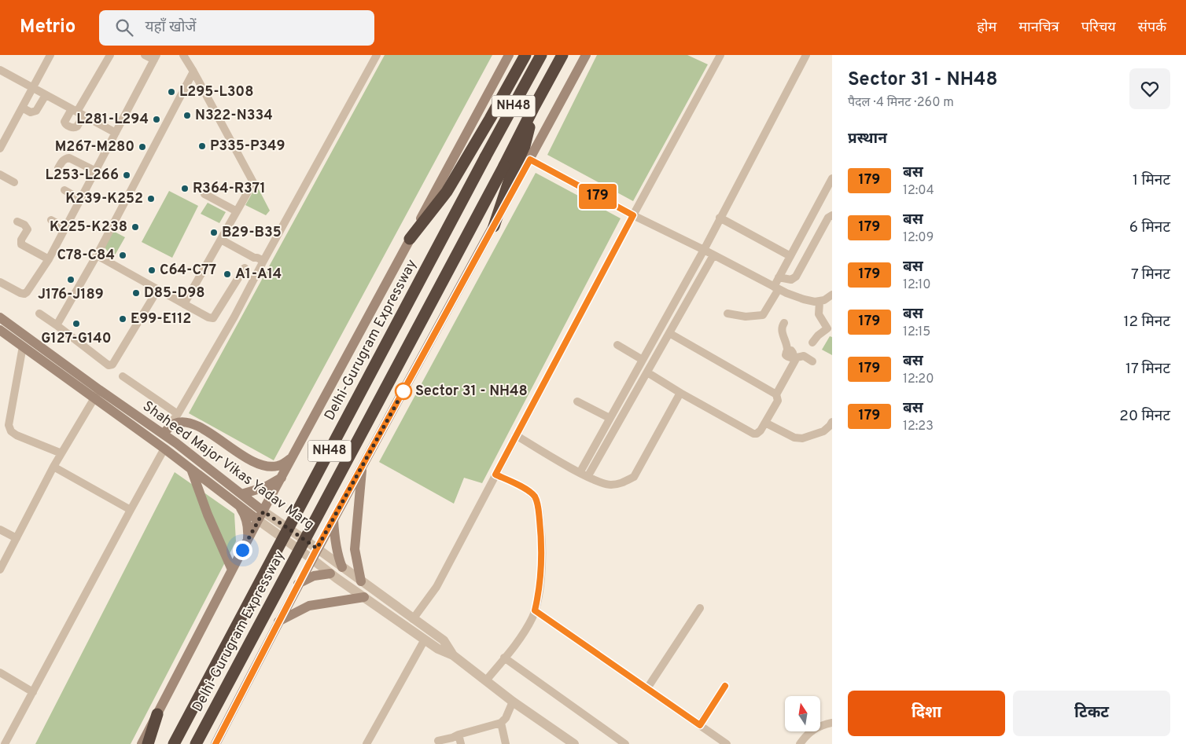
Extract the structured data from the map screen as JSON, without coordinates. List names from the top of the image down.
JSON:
{
  "streets": {
    "highway": ["NH48", "Delhi-Gurugram Expressway"],
    "main road": ["Shaheed Major Vikas Yadav Marg"]
  },
  "places": [
    "L295-L308",
    "N322-N334",
    "L281-L294",
    "P335-P349",
    "M267-M280",
    "L253-L266",
    "R364-R371",
    "K239-K252",
    "K225-K238",
    "B29-B35",
    "C78-C84",
    "C64-C77",
    "A1-A14",
    "J176-J189",
    "D85-D98",
    "E99-E112",
    "G127-G140",
    "Sector 31 - NH48"
  ],
  "lines": ["bus line 179"],
  "north": "top",
  "page": {
    "header": "Metrio",
    "search": "यहाँ खोजें",
    "nav": [
      "होम",
      "मानचित्र",
      "परिचय",
      "संपर्क"
    ],
    "on_map": "179",
    "heading": [
      ["Sector 31 - NH48", "पैदल · 4 मिनट · 260 m"],
      "प्रस्थान"
    ],
    "list": [
      {
        "mark": "179",
        "name": "बस",
        "note": "12:04",
        "value": "1 मिनट"
      },
      {
        "mark": "179",
        "name": "बस",
        "note": "12:09",
        "value": "6 मिनट"
      },
      {
        "mark": "179",
        "name": "बस",
        "note": "12:10",
        "value": "7 मिनट"
      },
      {
        "mark": "179",
        "name": "बस",
        "note": "12:15",
        "value": "12 मिनट"
      },
      {
        "mark": "179",
        "name": "बस",
        "note": "12:20",
        "value": "17 मिनट"
      },
      {
        "mark": "179",
        "name": "बस",
        "note": "12:23",
        "value": "20 मिनट"
      }
    ],
    "buttons": ["दिशा", "टिकट"]
  }
}
